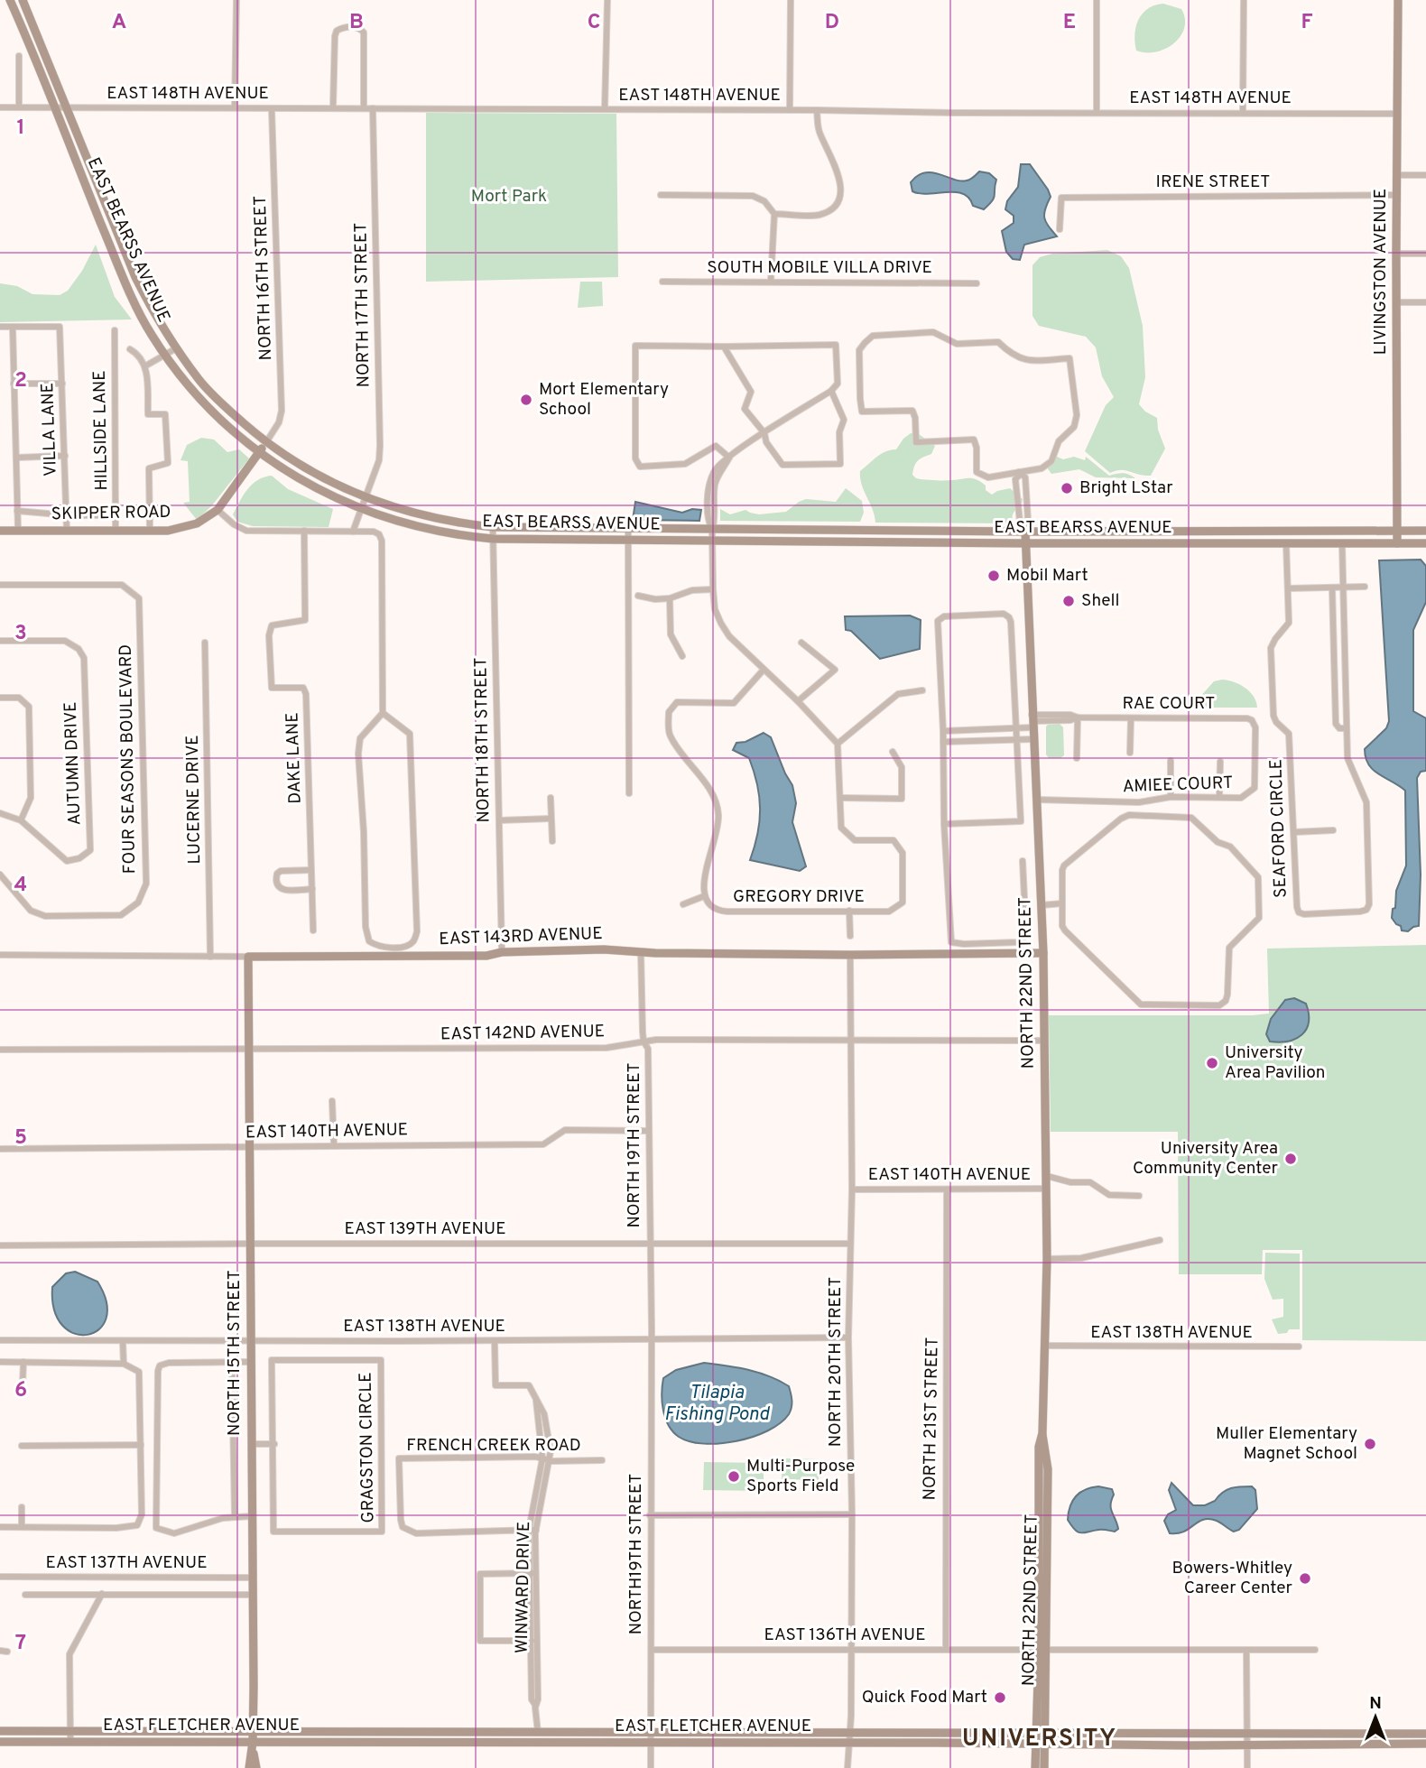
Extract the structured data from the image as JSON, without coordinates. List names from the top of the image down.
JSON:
{
  "streets": {
    "main road": [
      "EAST BEARSS AVENUE",
      "LIVINGSTON AVENUE",
      "SKIPPER ROAD",
      "EAST 143RD AVENUE",
      "NORTH 22ND STREET",
      "NORTH 15TH STREET",
      "EAST FLETCHER AVENUE"
    ],
    "street": [
      "EAST 148TH AVENUE",
      "IRENE STREET",
      "SOUTH MOBILE VILLA DRIVE",
      "NORTH 16TH STREET",
      "NORTH 17TH STREET",
      "VILLA LANE",
      "HILLSIDE LANE",
      "RAE COURT",
      "NORTH 18TH STREET",
      "DAKE LANE",
      "FOUR SEASONS BOULEVARD",
      "AUTUMN DRIVE",
      "AMIEE COURT",
      "LUCERNE DRIVE",
      "SEAFORD CIRCLE",
      "GREGORY DRIVE",
      "EAST 142ND AVENUE",
      "EAST 140TH AVENUE",
      "NORTH 19TH STREET",
      "EAST 139TH AVENUE",
      "EAST 138TH AVENUE",
      "NORTH 20TH STREET",
      "NORTH 21ST STREET",
      "FRENCH CREEK ROAD",
      "GRAGSTON CIRCLE",
      "NORTH19TH STREET",
      "EAST 137TH AVENUE",
      "WINWARD DRIVE",
      "EAST 136TH AVENUE"
    ]
  },
  "crossings": [
    ["EAST 148TH AVENUE", "EAST BEARSS AVENUE"],
    ["EAST 148TH AVENUE", "LIVINGSTON AVENUE"],
    ["EAST 148TH AVENUE", "NORTH 16TH STREET"],
    ["EAST 148TH AVENUE", "NORTH 17TH STREET"],
    ["IRENE STREET", "LIVINGSTON AVENUE"],
    ["EAST BEARSS AVENUE", "LIVINGSTON AVENUE"],
    ["EAST BEARSS AVENUE", "NORTH 16TH STREET"],
    ["EAST BEARSS AVENUE", "NORTH 17TH STREET"],
    ["EAST BEARSS AVENUE", "SKIPPER ROAD"],
    ["EAST BEARSS AVENUE", "NORTH 18TH STREET"],
    ["EAST BEARSS AVENUE", "SEAFORD CIRCLE"],
    ["EAST BEARSS AVENUE", "NORTH 22ND STREET"],
    ["NORTH 16TH STREET", "SKIPPER ROAD"],
    ["VILLA LANE", "SKIPPER ROAD"],
    ["HILLSIDE LANE", "SKIPPER ROAD"],
    ["RAE COURT", "AMIEE COURT"],
    ["RAE COURT", "NORTH 22ND STREET"],
    ["NORTH 18TH STREET", "EAST 143RD AVENUE"],
    ["AMIEE COURT", "NORTH 22ND STREET"],
    ["LUCERNE DRIVE", "EAST 143RD AVENUE"],
    ["EAST 143RD AVENUE", "NORTH 22ND STREET"],
    ["EAST 143RD AVENUE", "NORTH 19TH STREET"],
    ["EAST 143RD AVENUE", "NORTH 15TH STREET"],
    ["EAST 143RD AVENUE", "NORTH 20TH STREET"],
    ["NORTH 22ND STREET", "EAST 142ND AVENUE"],
    ["NORTH 22ND STREET", "EAST 140TH AVENUE"],
    ["NORTH 22ND STREET", "EAST 138TH AVENUE"],
    ["NORTH 22ND STREET", "EAST 136TH AVENUE"],
    ["NORTH 22ND STREET", "EAST FLETCHER AVENUE"],
    ["EAST 142ND AVENUE", "NORTH 19TH STREET"],
    ["EAST 142ND AVENUE", "NORTH 15TH STREET"],
    ["EAST 142ND AVENUE", "NORTH 20TH STREET"],
    ["EAST 140TH AVENUE", "NORTH 19TH STREET"],
    ["EAST 140TH AVENUE", "NORTH 15TH STREET"],
    ["EAST 140TH AVENUE", "NORTH 20TH STREET"],
    ["EAST 140TH AVENUE", "NORTH 21ST STREET"],
    ["NORTH 19TH STREET", "EAST 139TH AVENUE"],
    ["NORTH 19TH STREET", "EAST 138TH AVENUE"],
    ["NORTH 19TH STREET", "NORTH19TH STREET"],
    ["EAST 139TH AVENUE", "NORTH 15TH STREET"],
    ["EAST 139TH AVENUE", "NORTH 20TH STREET"],
    ["EAST 138TH AVENUE", "NORTH 15TH STREET"],
    ["EAST 138TH AVENUE", "NORTH 20TH STREET"],
    ["EAST 138TH AVENUE", "NORTH19TH STREET"],
    ["EAST 138TH AVENUE", "WINWARD DRIVE"],
    ["NORTH 15TH STREET", "EAST 137TH AVENUE"],
    ["NORTH 15TH STREET", "EAST FLETCHER AVENUE"],
    ["NORTH 20TH STREET", "EAST 136TH AVENUE"],
    ["NORTH 20TH STREET", "EAST FLETCHER AVENUE"],
    ["NORTH 21ST STREET", "EAST 136TH AVENUE"],
    ["FRENCH CREEK ROAD", "WINWARD DRIVE"],
    ["NORTH19TH STREET", "EAST 136TH AVENUE"],
    ["NORTH19TH STREET", "EAST FLETCHER AVENUE"],
    ["WINWARD DRIVE", "EAST FLETCHER AVENUE"]
  ],
  "districts": ["UNIVERSITY"],
  "water": ["Tilapia Fishing Pond"],
  "parks": ["Mort Park"],
  "places": [
    "Mort Elementary School",
    "Bright LStar",
    "Mobil Mart",
    "Shell",
    "University Area Pavilion",
    "University Area Community Center",
    "Muller Elementary Magnet School",
    "Multi-Purpose Sports Field",
    "Bowers-Whitley Career Center",
    "Quick Food Mart"
  ],
  "north": "top",
  "grid": {
    "columns": [
      "A",
      "B",
      "C",
      "D",
      "E",
      "F"
    ],
    "rows": [
      "1",
      "2",
      "3",
      "4",
      "5",
      "6",
      "7"
    ]
  }
}
